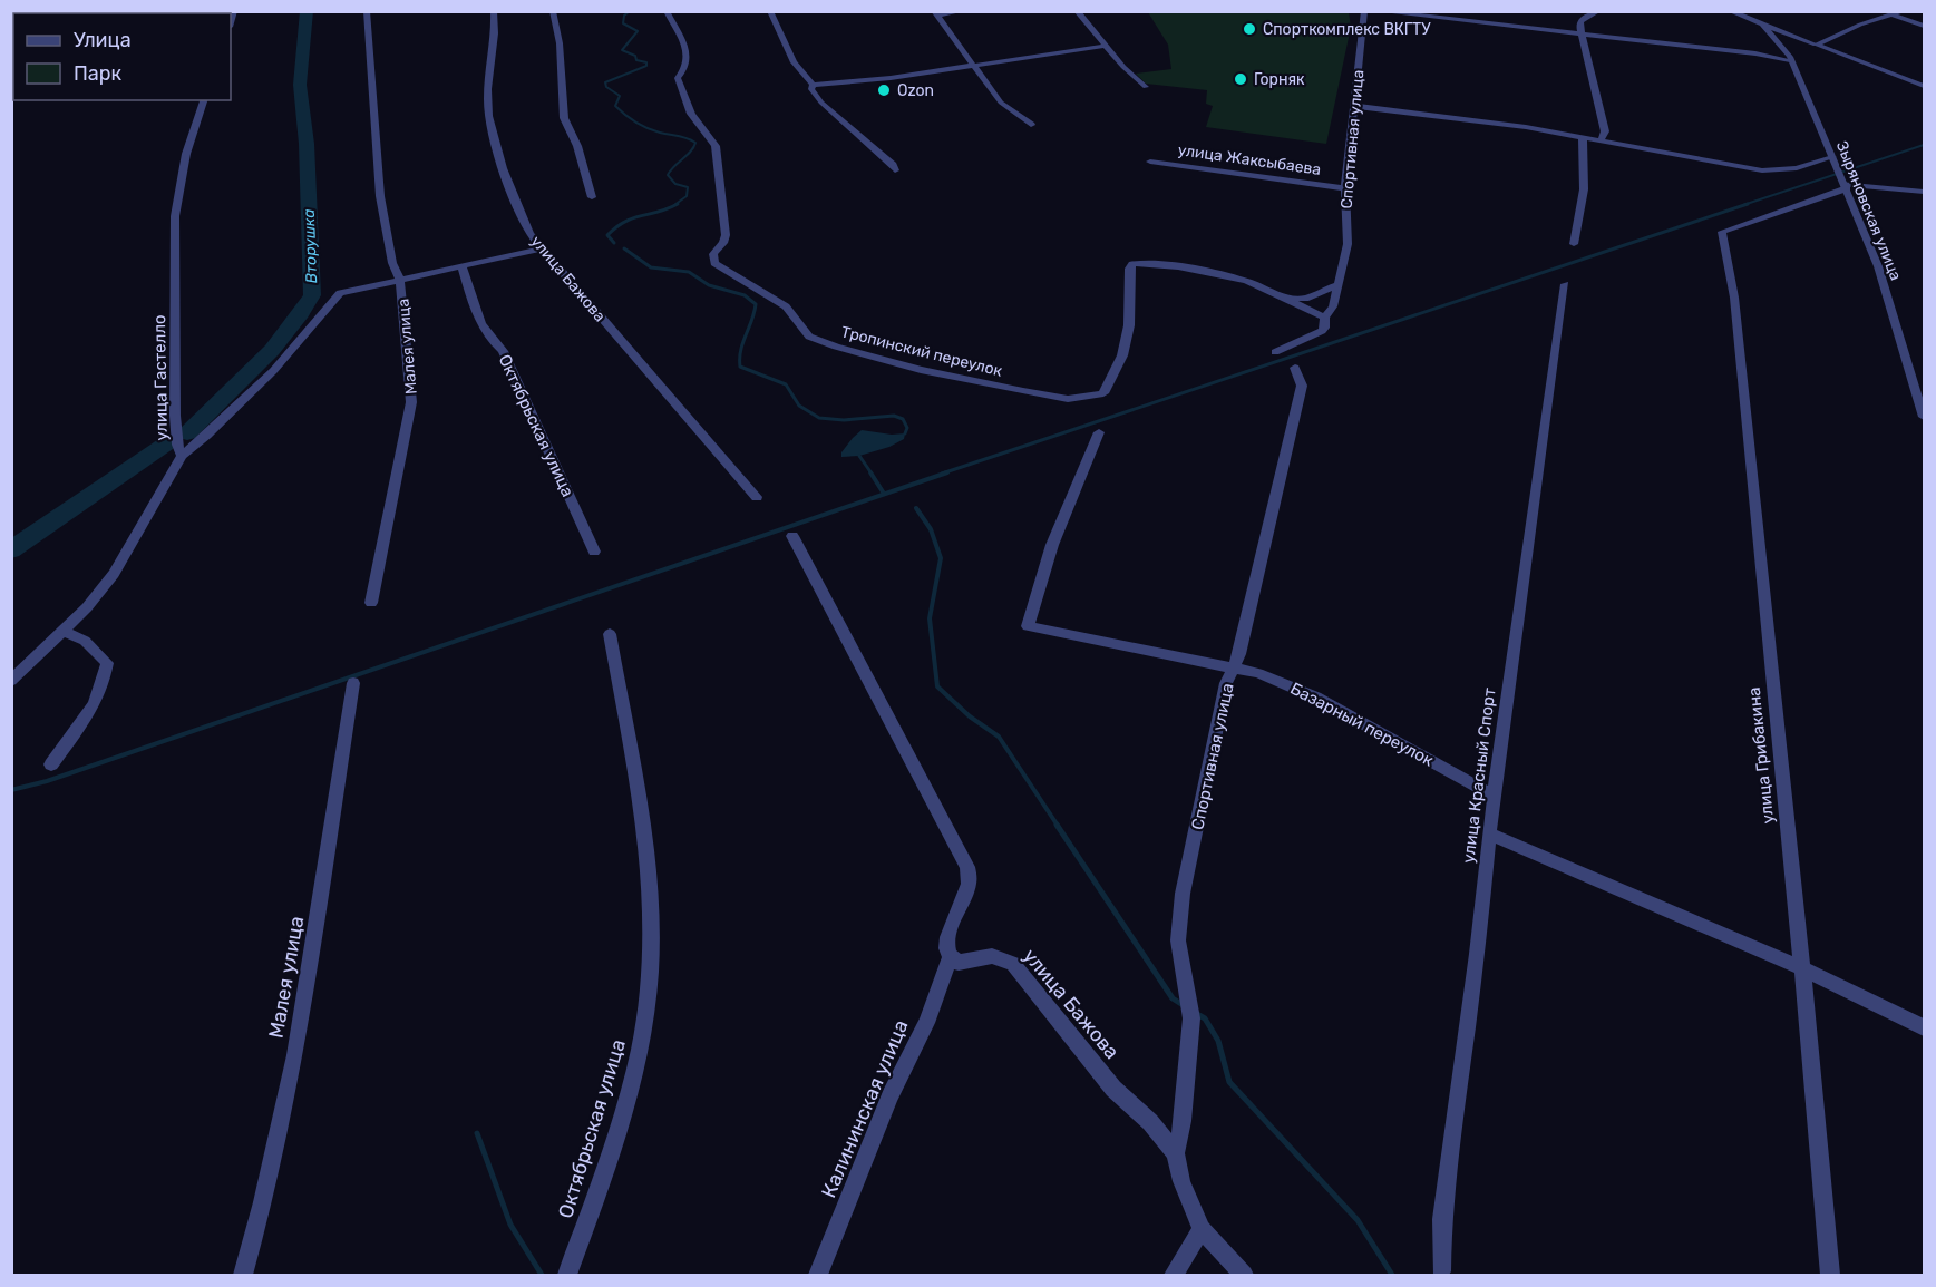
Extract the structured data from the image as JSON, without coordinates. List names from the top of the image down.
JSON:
{
  "streets": {
    "street": [
      "Спортивная улица",
      "улица Жаксыбаева",
      "Зыряновская улица",
      "улица Бажова",
      "Малея улица",
      "Тропинский переулок",
      "улица Гастелло",
      "Октябрьская улица",
      "Базарный переулок",
      "улица Грибакина",
      "улица Красный Спорт",
      "Калининская улица"
    ]
  },
  "crossings": [
    ["Спортивная улица", "улица Жаксыбаева"],
    ["Спортивная улица", "улица Бажова"],
    ["Спортивная улица", "Базарный переулок"],
    ["Зыряновская улица", "улица Грибакина"],
    ["улица Бажова", "Калининская улица"],
    ["Базарный переулок", "улица Красный Спорт"]
  ],
  "water": ["Вторушка"],
  "places": ["Спорткомплекс ВКГТУ", "Горняк", "Ozon"],
  "legend": ["Улица", "Парк"]
}
